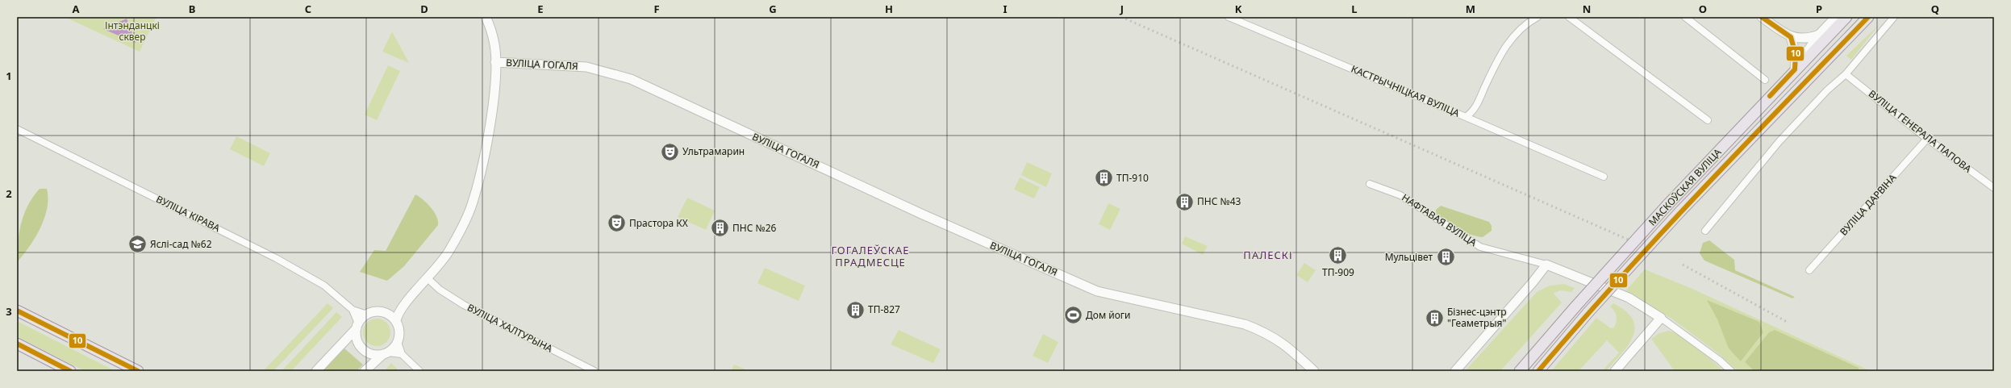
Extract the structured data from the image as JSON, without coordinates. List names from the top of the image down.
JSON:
{
  "streets": {
    "main road": ["МАСКОЎСКАЯ ВУЛІЦА"],
    "street": [
      "ВУЛІЦА ГОГАЛЯ",
      "КАСТРЫЧНІЦКАЯ ВУЛІЦА",
      "ВУЛІЦА ГЕНЕРАЛА ПАПОВА",
      "ВУЛІЦА ДАРВІНА",
      "ВУЛІЦА КІРАВА",
      "НАФТАВАЯ ВУЛІЦА",
      "ВУЛІЦА ХАЛТУРЫНА"
    ]
  },
  "crossings": [
    ["ВУЛІЦА ГОГАЛЯ", "ВУЛІЦА КІРАВА"],
    ["ВУЛІЦА ГОГАЛЯ", "ВУЛІЦА ХАЛТУРЫНА"],
    ["ВУЛІЦА ГЕНЕРАЛА ПАПОВА", "ВУЛІЦА ДАРВІНА"]
  ],
  "districts": ["ГОГАЛЕЎСКАЕ ПРАДМЕСЦЕ", "ПАЛЕСКІ"],
  "parks": ["Інтэнданцкі сквер"],
  "places": {
    "theatre": ["Ультрамарин", "Прастора КХ"],
    "building": [
      "ТП-910",
      "ПНС №43",
      "ПНС №26",
      "ТП-909",
      "Мульцівет",
      "ТП-827",
      "Бізнес-цэнтр \"Геаметрыя\""
    ],
    "school or university": ["Яслі-сад №62"],
    "sports": ["Дом йоги"]
  },
  "lines": ["transit line 10"],
  "grid": {
    "columns": [
      "A",
      "B",
      "C",
      "D",
      "E",
      "F",
      "G",
      "H",
      "I",
      "J",
      "K",
      "L",
      "M",
      "N",
      "O",
      "P",
      "Q"
    ],
    "rows": ["1", "2", "3"]
  }
}
